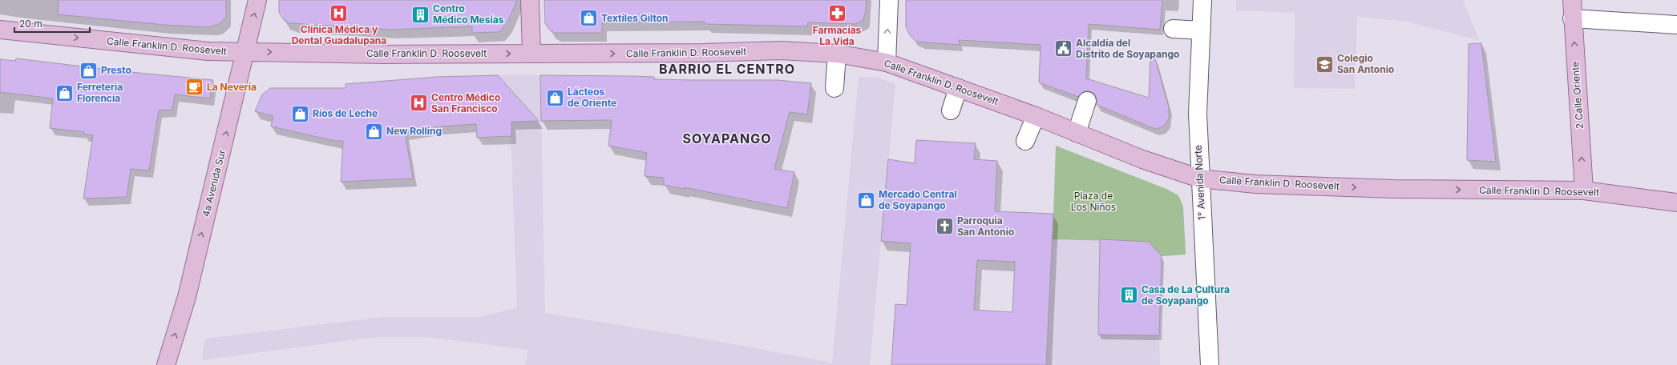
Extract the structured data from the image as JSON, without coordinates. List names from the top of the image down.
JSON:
{
  "streets": {
    "main road": ["Calle Franklin D. Roosevelt", "2 Calle Oriente", "4a Avenida Sur"],
    "street": ["1° Avenida Norte"]
  },
  "crossings": [
    ["Calle Franklin D. Roosevelt", "2 Calle Oriente"],
    ["Calle Franklin D. Roosevelt", "1° Avenida Norte"],
    ["Calle Franklin D. Roosevelt", "4a Avenida Sur"]
  ],
  "one_way": ["Calle Franklin D. Roosevelt", "2 Calle Oriente", "4a Avenida Sur"],
  "districts": ["BARRIO EL CENTRO", "SOYAPANGO"],
  "parks": ["Plaza de Los Niños"],
  "places": {
    "hospital": ["Clínica Médica y Dental Guadalupana", "Centro Médico San Francisco"],
    "pharmacy": ["Farmacias La Vida"],
    "building": ["Centro Médico Mesías", "Casa de La Cultura de Soyapango"],
    "shop": [
      "Textiles Gilton",
      "Presto",
      "Ferreteria Florencia",
      "Lácteos de Oriente",
      "Ríos de Leche",
      "New Rolling",
      "Mercado Central de Soyapango"
    ],
    "public building": ["Alcaldía del Distrito de Soyapango"],
    "school or university": ["Colegio San Antonio"],
    "cafe": ["La Nevería"],
    "church": ["Parroquia San Antonio"]
  },
  "scale_bar": "20 m"
}
